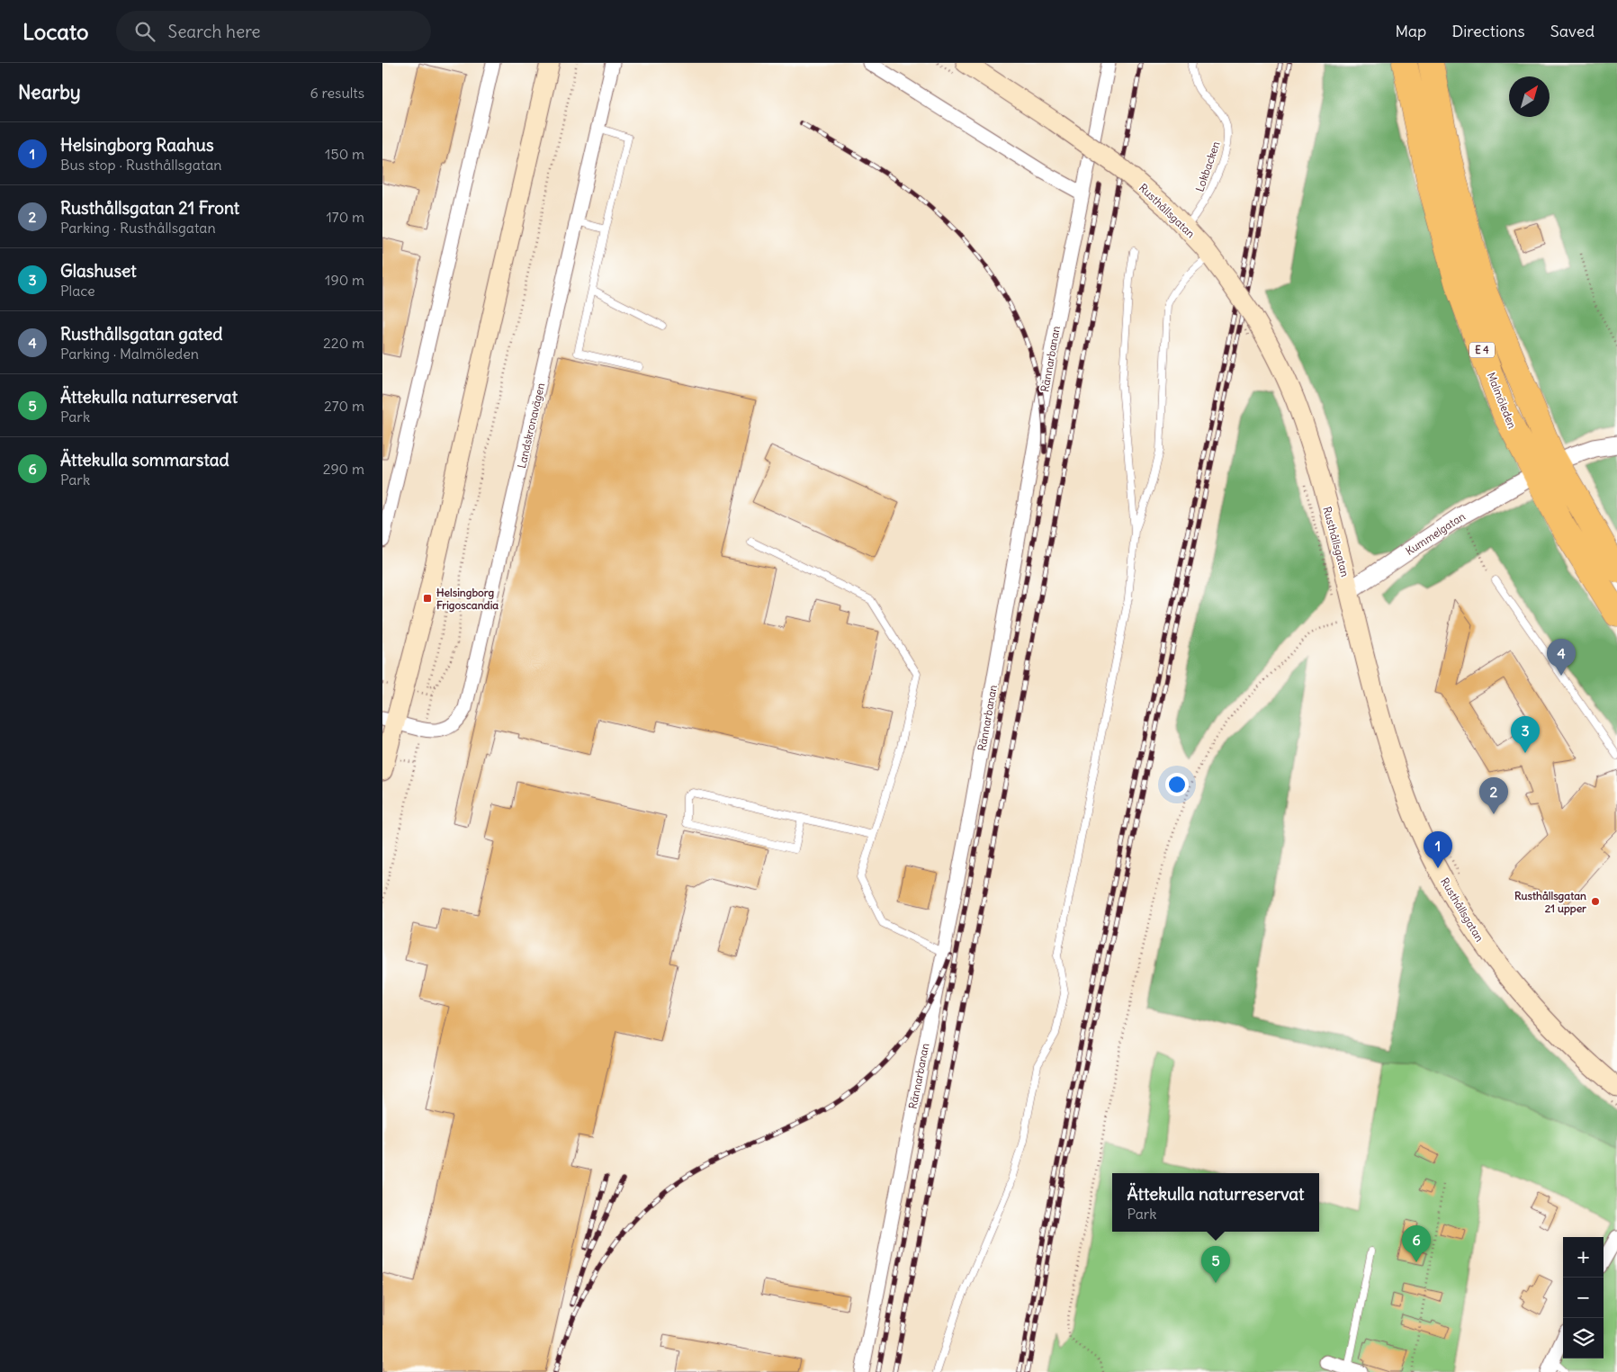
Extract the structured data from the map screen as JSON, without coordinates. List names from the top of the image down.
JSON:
{
  "streets": {
    "highway": ["E 4", "Malmöleden"],
    "main road": ["Rusthållsgatan"],
    "street": ["Rännarbanan", "Landskronavägen", "Kummelgatan"],
    "lane": ["Lokbacken"]
  },
  "crossings": [
    ["Lokbacken", "Rusthållsgatan"],
    ["Rusthållsgatan", "Kummelgatan"]
  ],
  "places": {
    "transit": ["Helsingborg Frigoscandia"],
    "other": ["Rusthållsgatan 21 upper"]
  },
  "north": "top right",
  "page": {
    "header": "Locato",
    "search": "Search here",
    "nav": ["Map", "Directions", "Saved"],
    "heading": ["Nearby", "6 results"],
    "list": [
      {
        "mark": "1",
        "name": "Helsingborg Raahus",
        "note": "Bus stop · Rusthållsgatan",
        "value": "150 m"
      },
      {
        "mark": "2",
        "name": "Rusthållsgatan 21 Front",
        "note": "Parking · Rusthållsgatan",
        "value": "170 m"
      },
      {
        "mark": "3",
        "name": "Glashuset",
        "note": "Place",
        "value": "190 m"
      },
      {
        "mark": "4",
        "name": "Rusthållsgatan gated",
        "note": "Parking · Malmöleden",
        "value": "220 m"
      },
      {
        "mark": "5",
        "name": "Ättekulla naturreservat",
        "note": "Park",
        "value": "270 m"
      },
      {
        "mark": "6",
        "name": "Ättekulla sommarstad",
        "note": "Park",
        "value": "290 m"
      }
    ],
    "pins": [
      "4",
      "3",
      "2",
      "1",
      "6",
      "5"
    ],
    "popup": ["Ättekulla naturreservat", "Park"],
    "map_buttons": ["+", "−"]
  }
}
